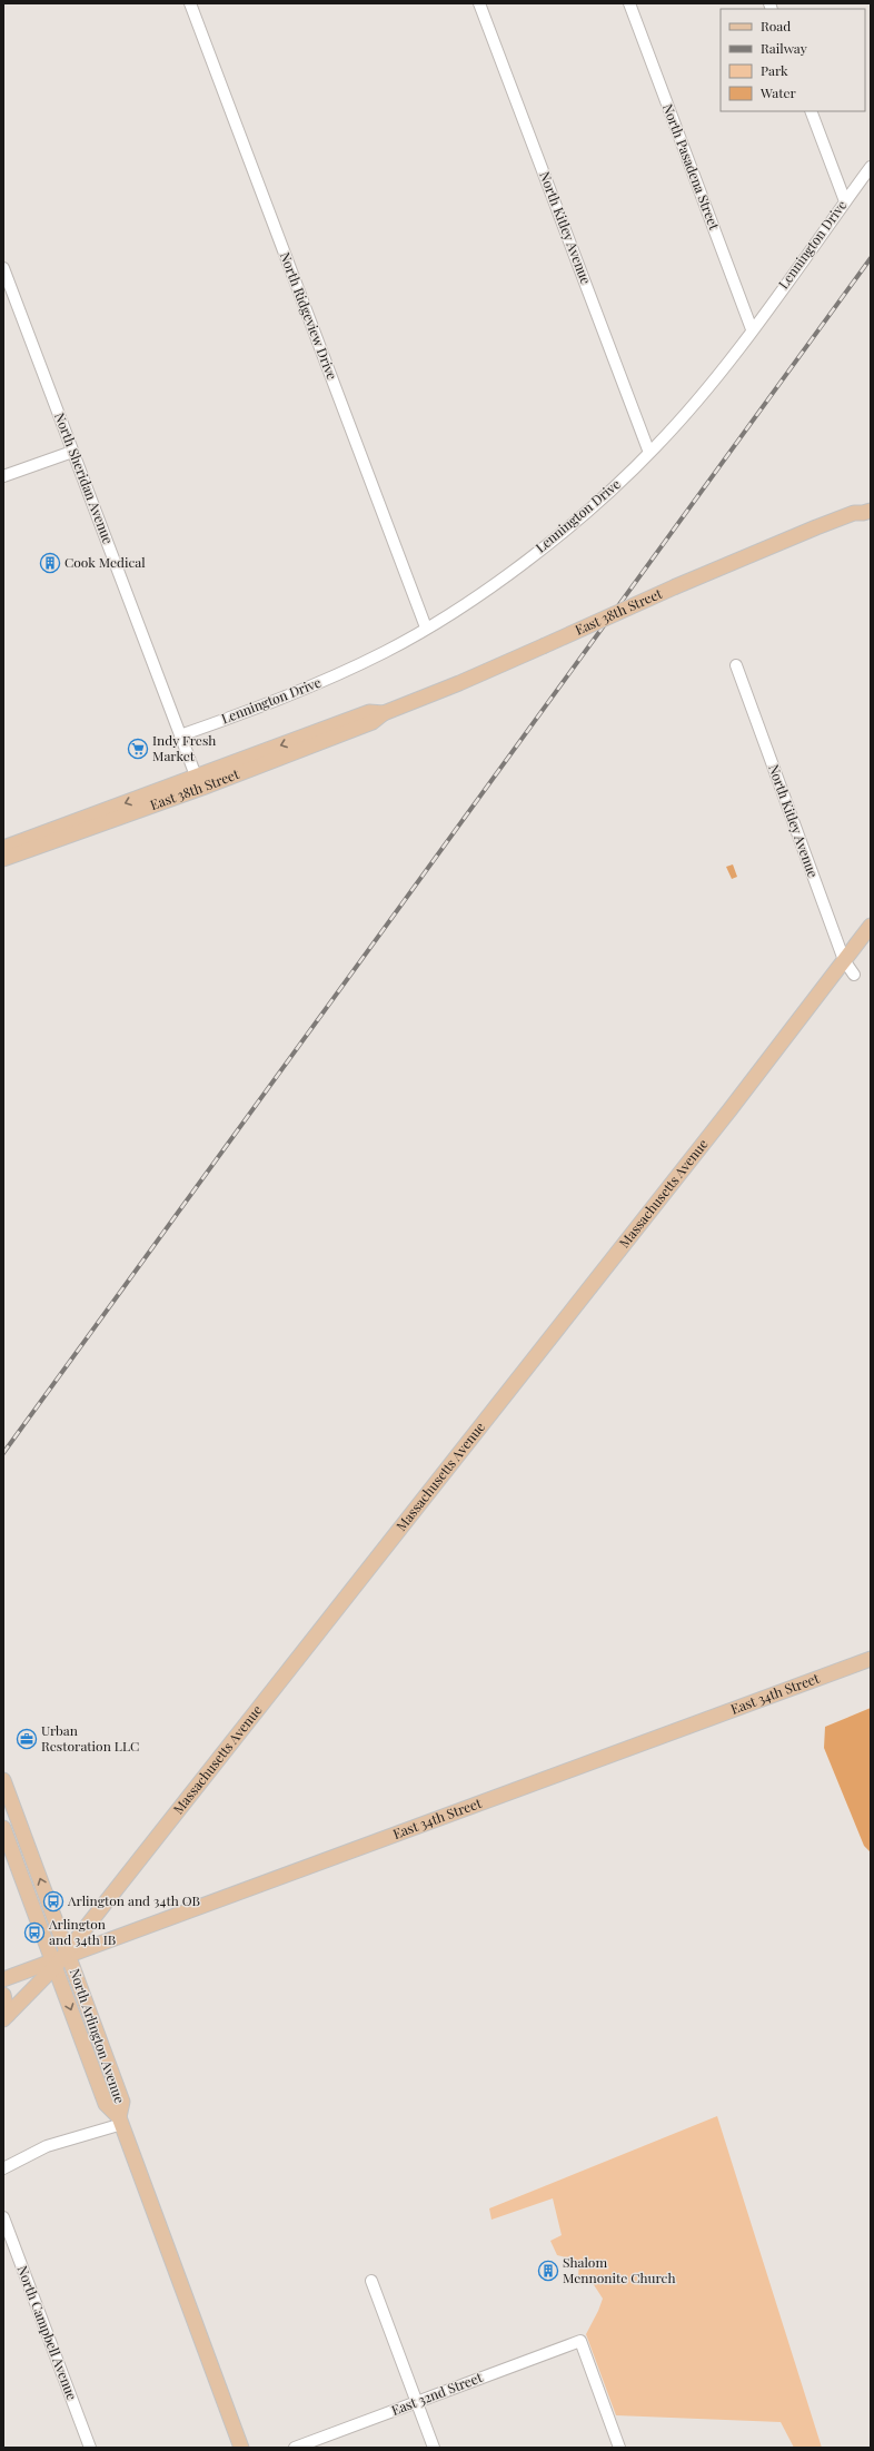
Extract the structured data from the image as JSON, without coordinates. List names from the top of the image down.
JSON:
{
  "streets": {
    "main road": [
      "East 38th Street",
      "Massachusetts Avenue",
      "East 34th Street",
      "North Arlington Avenue"
    ],
    "street": [
      "North Pasadena Street",
      "North Kitley Avenue",
      "Lennington Drive",
      "North Ridgeview Drive",
      "North Sheridan Avenue",
      "North Campbell Avenue",
      "East 32nd Street"
    ]
  },
  "crossings": [
    ["North Pasadena Street", "Lennington Drive"],
    ["North Kitley Avenue", "Lennington Drive"],
    ["North Kitley Avenue", "Massachusetts Avenue"],
    ["Lennington Drive", "North Ridgeview Drive"],
    ["Lennington Drive", "North Sheridan Avenue"],
    ["North Sheridan Avenue", "East 38th Street"],
    ["Massachusetts Avenue", "East 34th Street"],
    ["Massachusetts Avenue", "North Arlington Avenue"],
    ["East 34th Street", "North Arlington Avenue"]
  ],
  "places": {
    "building": ["Cook Medical", "Shalom Mennonite Church"],
    "supermarket": ["Indy Fresh Market"],
    "office": ["Urban Restoration LLC"],
    "bus stop": ["Arlington and 34th OB", "Arlington and 34th IB"]
  },
  "legend": [
    "Road",
    "Railway",
    "Park",
    "Water"
  ]
}
